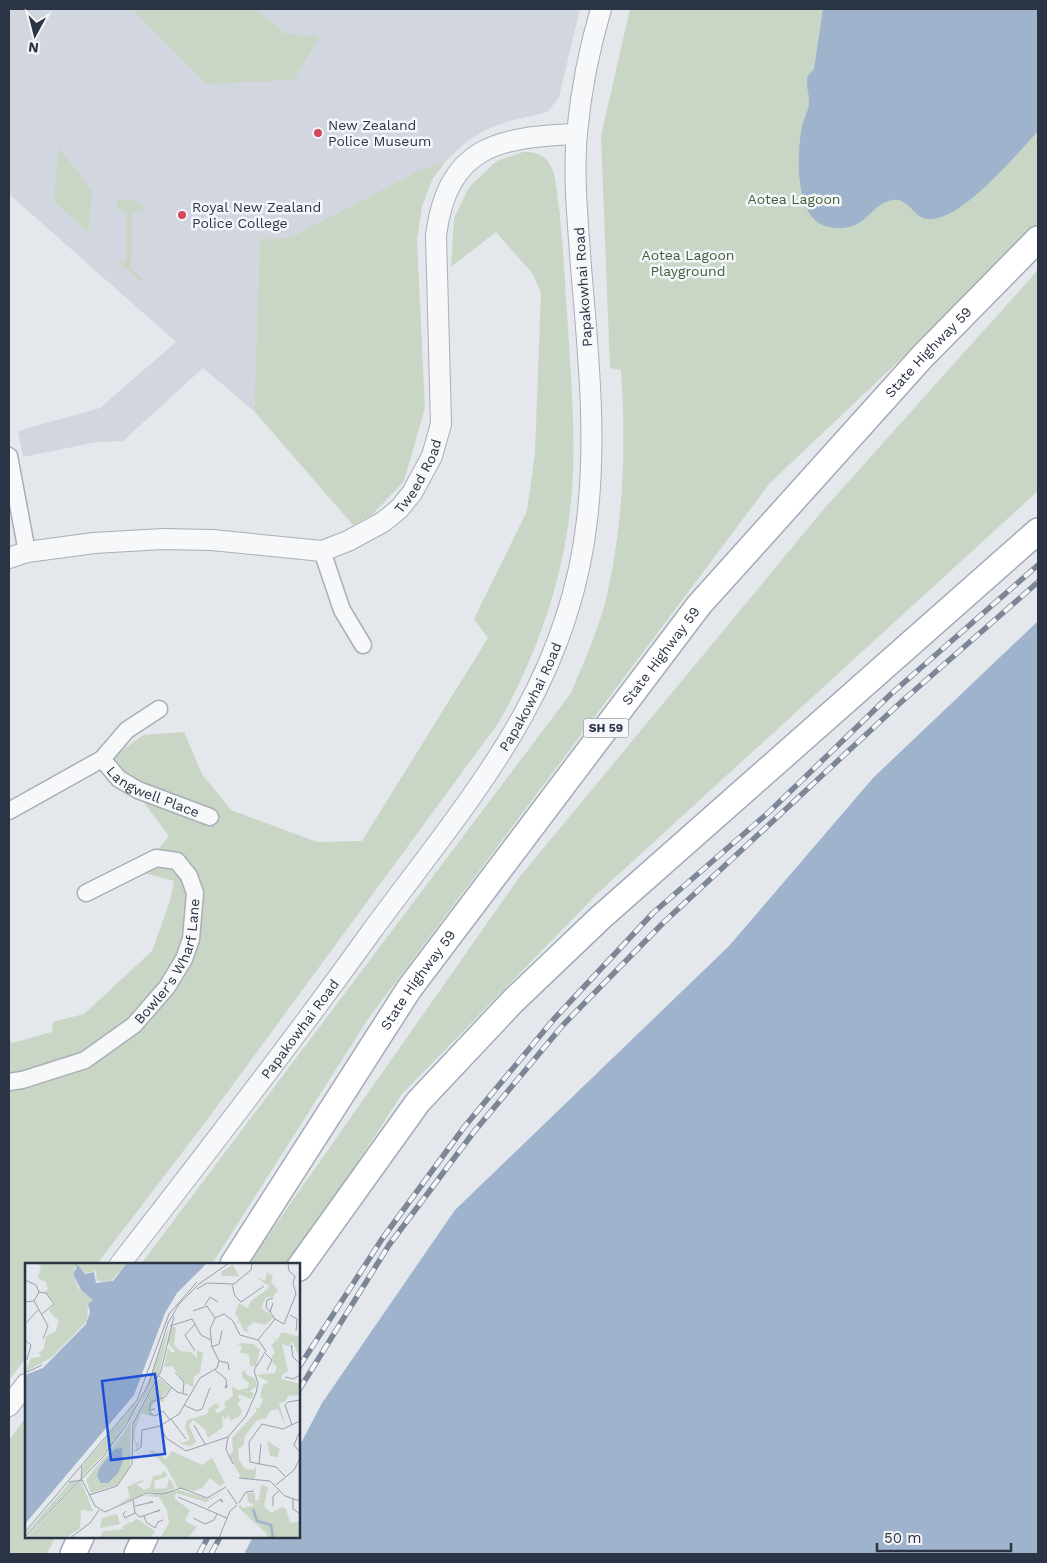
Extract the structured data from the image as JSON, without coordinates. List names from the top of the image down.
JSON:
{
  "streets": {
    "main road": ["State Highway 59", "SH 59"],
    "street": [
      "Papakowhai Road",
      "Tweed Road",
      "Langwell Place",
      "Bowler's Wharf Lane"
    ]
  },
  "crossings": [
    ["Papakowhai Road", "Tweed Road"]
  ],
  "parks": ["Aotea Lagoon", "Aotea Lagoon Playground"],
  "places": ["New Zealand Police Museum", "Royal New Zealand Police College"],
  "scale_bar": "50 m",
  "north": "bottom"
}
